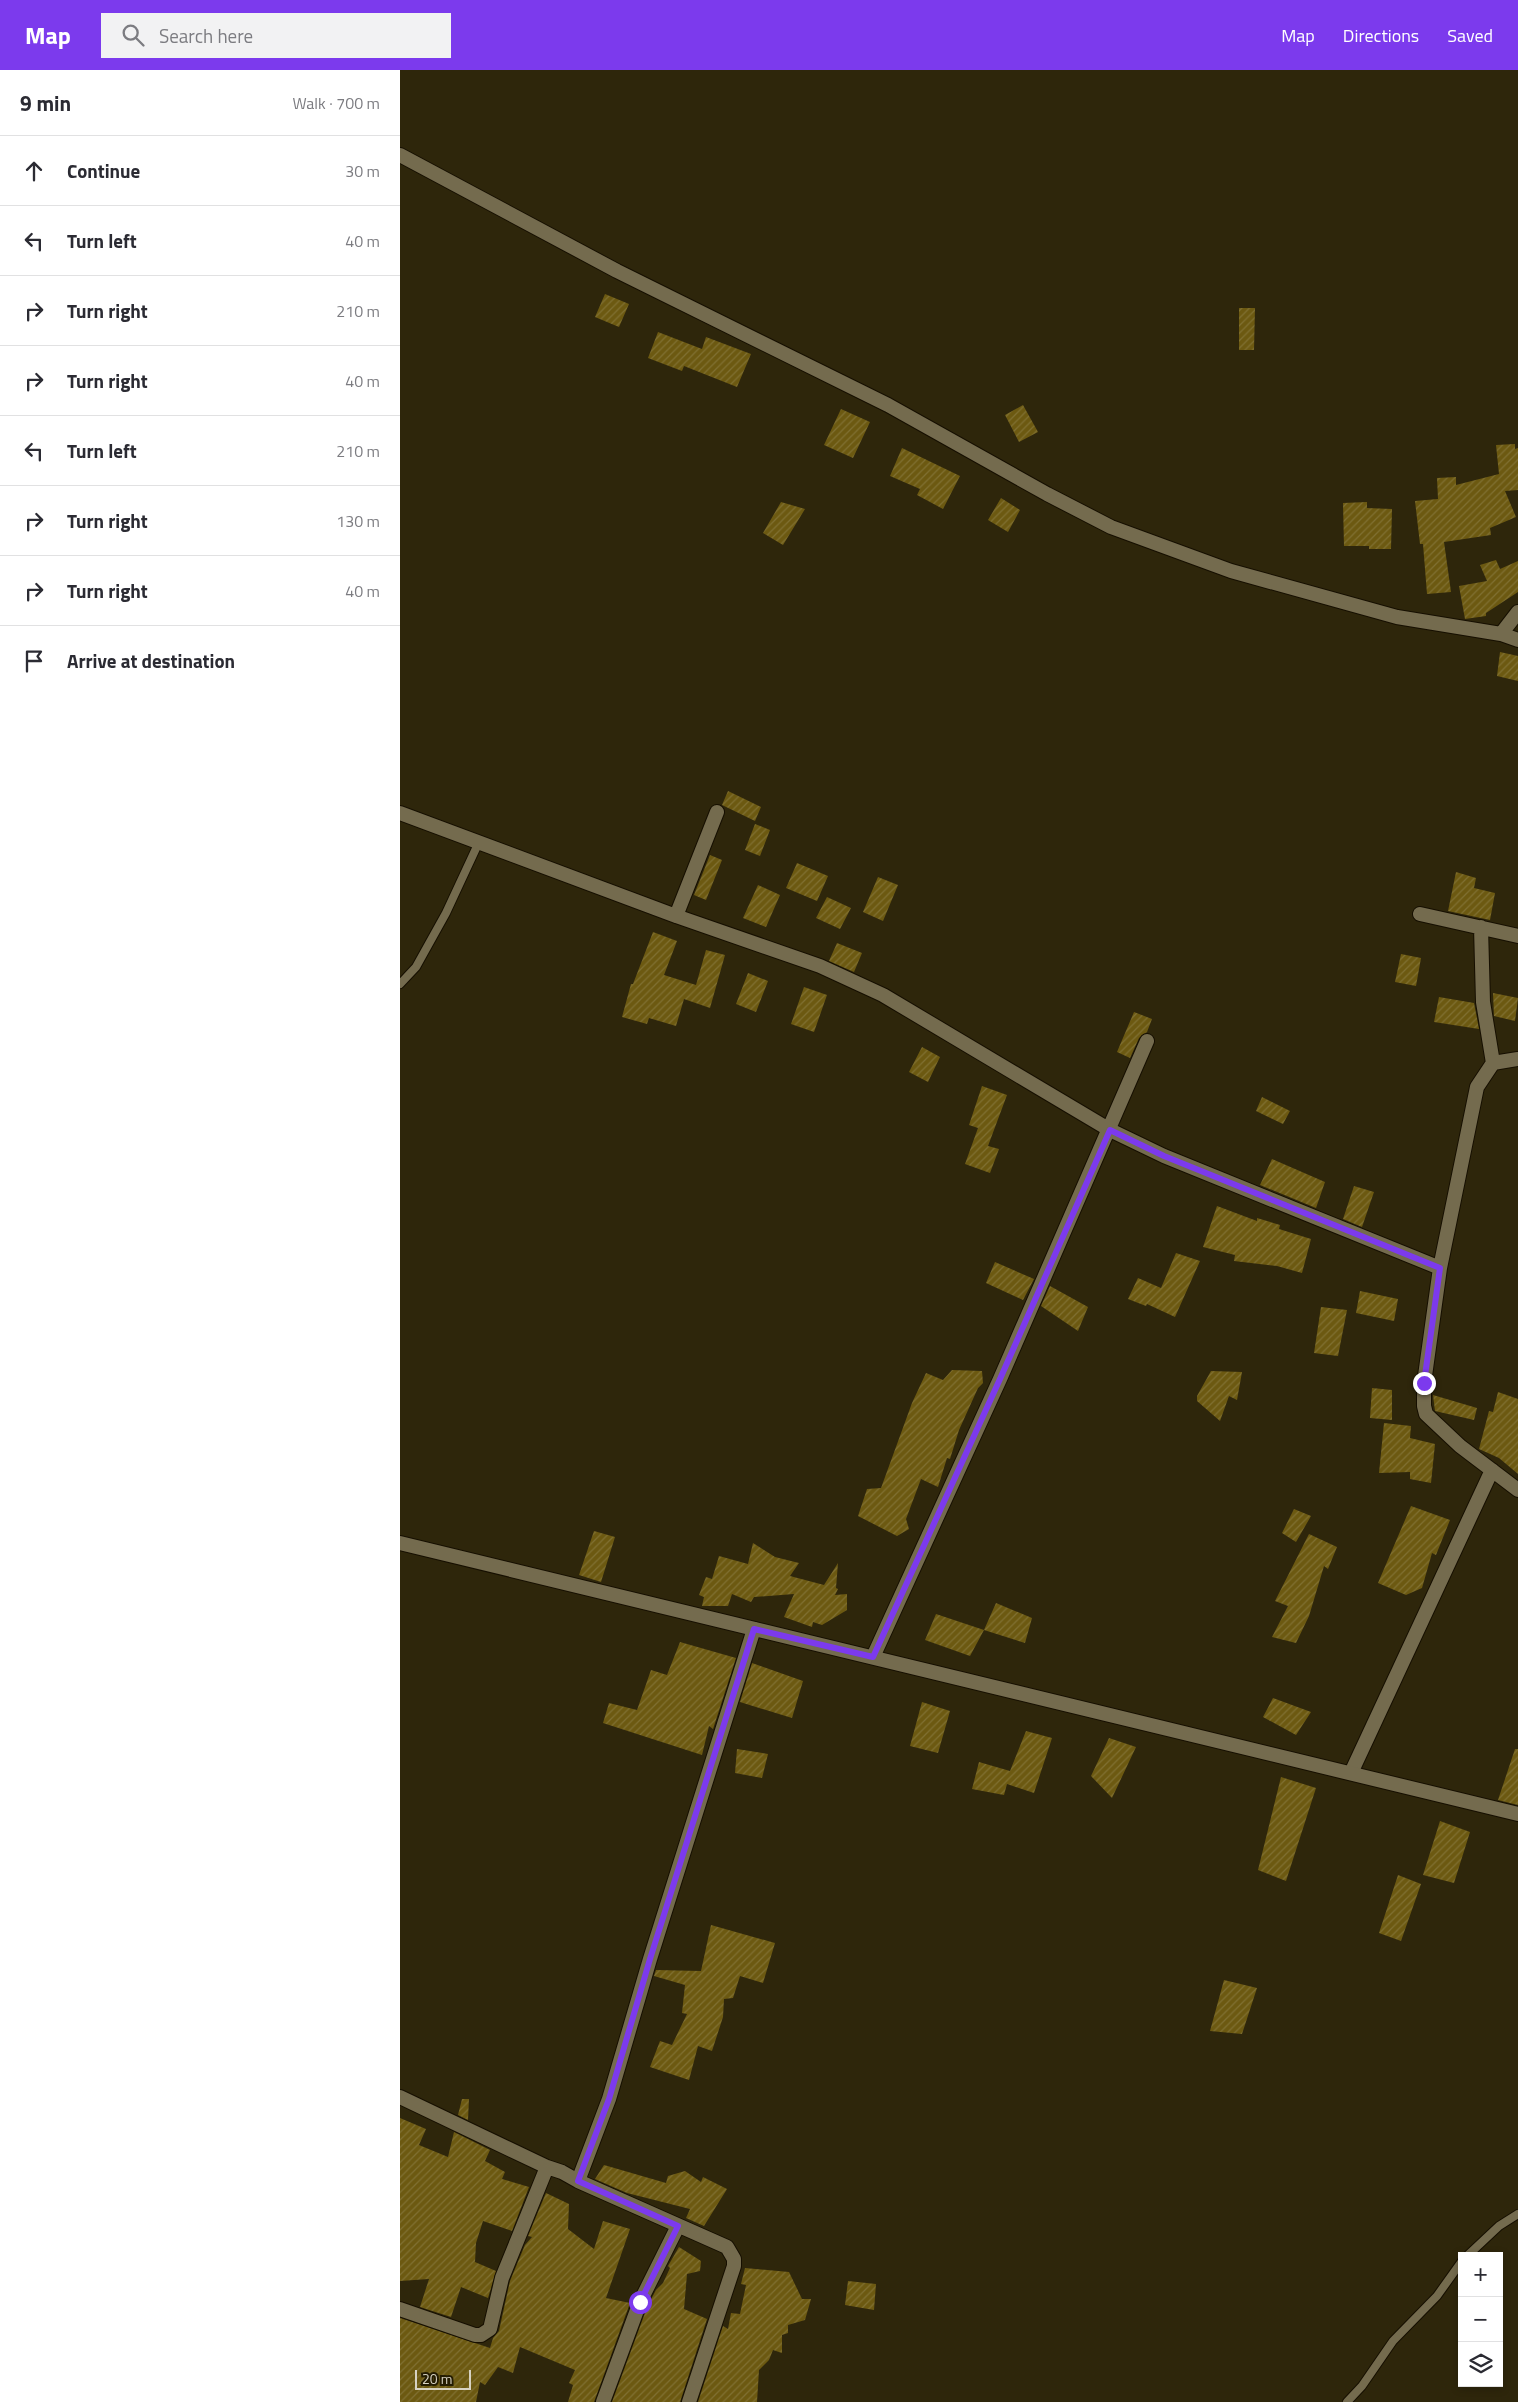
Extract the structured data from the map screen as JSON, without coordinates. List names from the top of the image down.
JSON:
{
  "scale_bar": "20 m",
  "page": {
    "header": "Map",
    "search": "Search here",
    "nav": ["Map", "Directions", "Saved"],
    "heading": ["9 min", "Walk · 700 m"],
    "list": [
      ["Continue", "30 m"],
      ["Turn left", "40 m"],
      ["Turn right", "210 m"],
      ["Turn right", "40 m"],
      ["Turn left", "210 m"],
      ["Turn right", "130 m"],
      ["Turn right", "40 m"],
      "Arrive at destination"
    ],
    "map_buttons": ["+", "−"],
    "scale": "20 m"
  }
}
